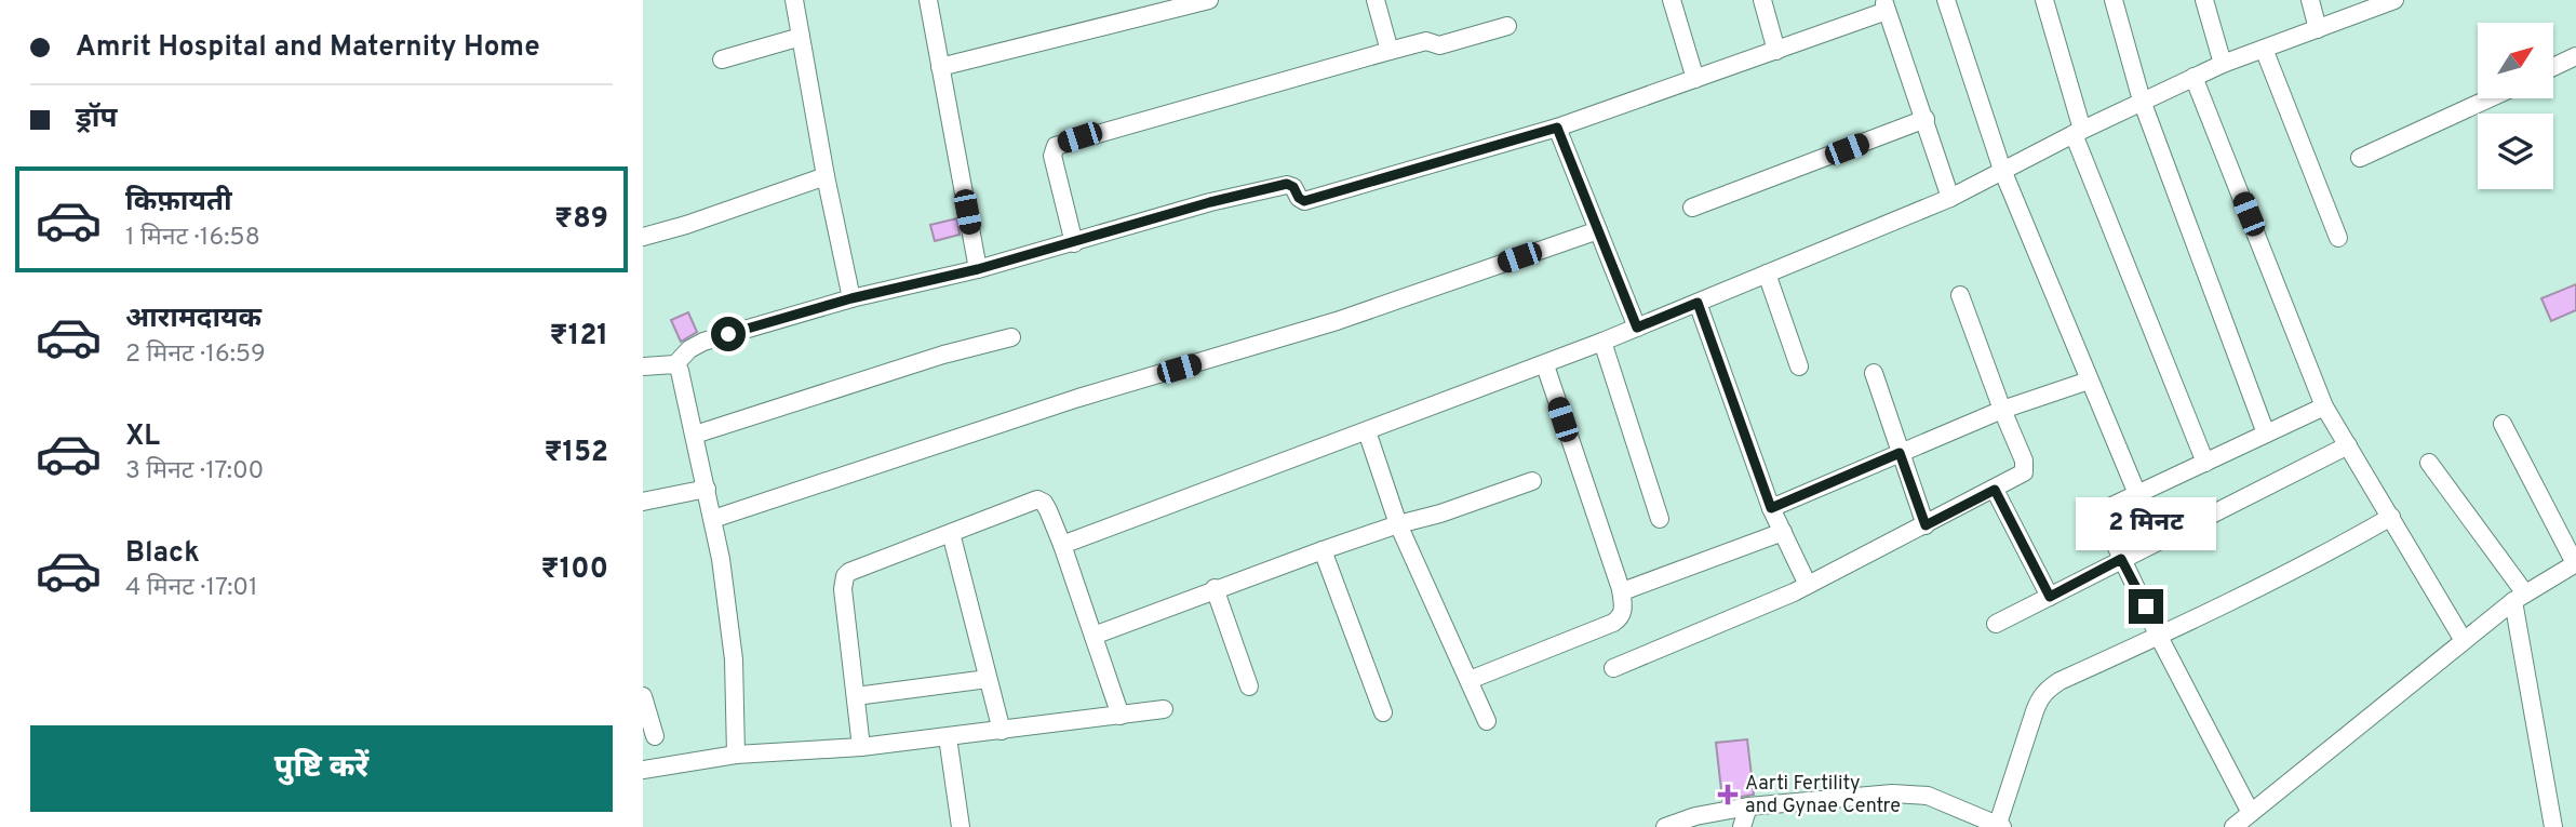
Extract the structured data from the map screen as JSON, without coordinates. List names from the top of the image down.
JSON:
{
  "places": {
    "health": ["Aarti Fertility and Gynae Centre"]
  },
  "north": "top right",
  "page": {
    "banner": ["Amrit Hospital and Maternity Home", "ड्रॉप"],
    "list": [
      {
        "name": "किफ़ायती",
        "note": "1 मिनट · 16:58",
        "value": "₹89"
      },
      {
        "name": "आरामदायक",
        "note": "2 मिनट · 16:59",
        "value": "₹121"
      },
      {
        "name": "XL",
        "note": "3 मिनट · 17:00",
        "value": "₹152"
      },
      {
        "name": "Black",
        "note": "4 मिनट · 17:01",
        "value": "₹100"
      }
    ],
    "bubble": "2 मिनट",
    "buttons": "पुष्टि करें"
  }
}
